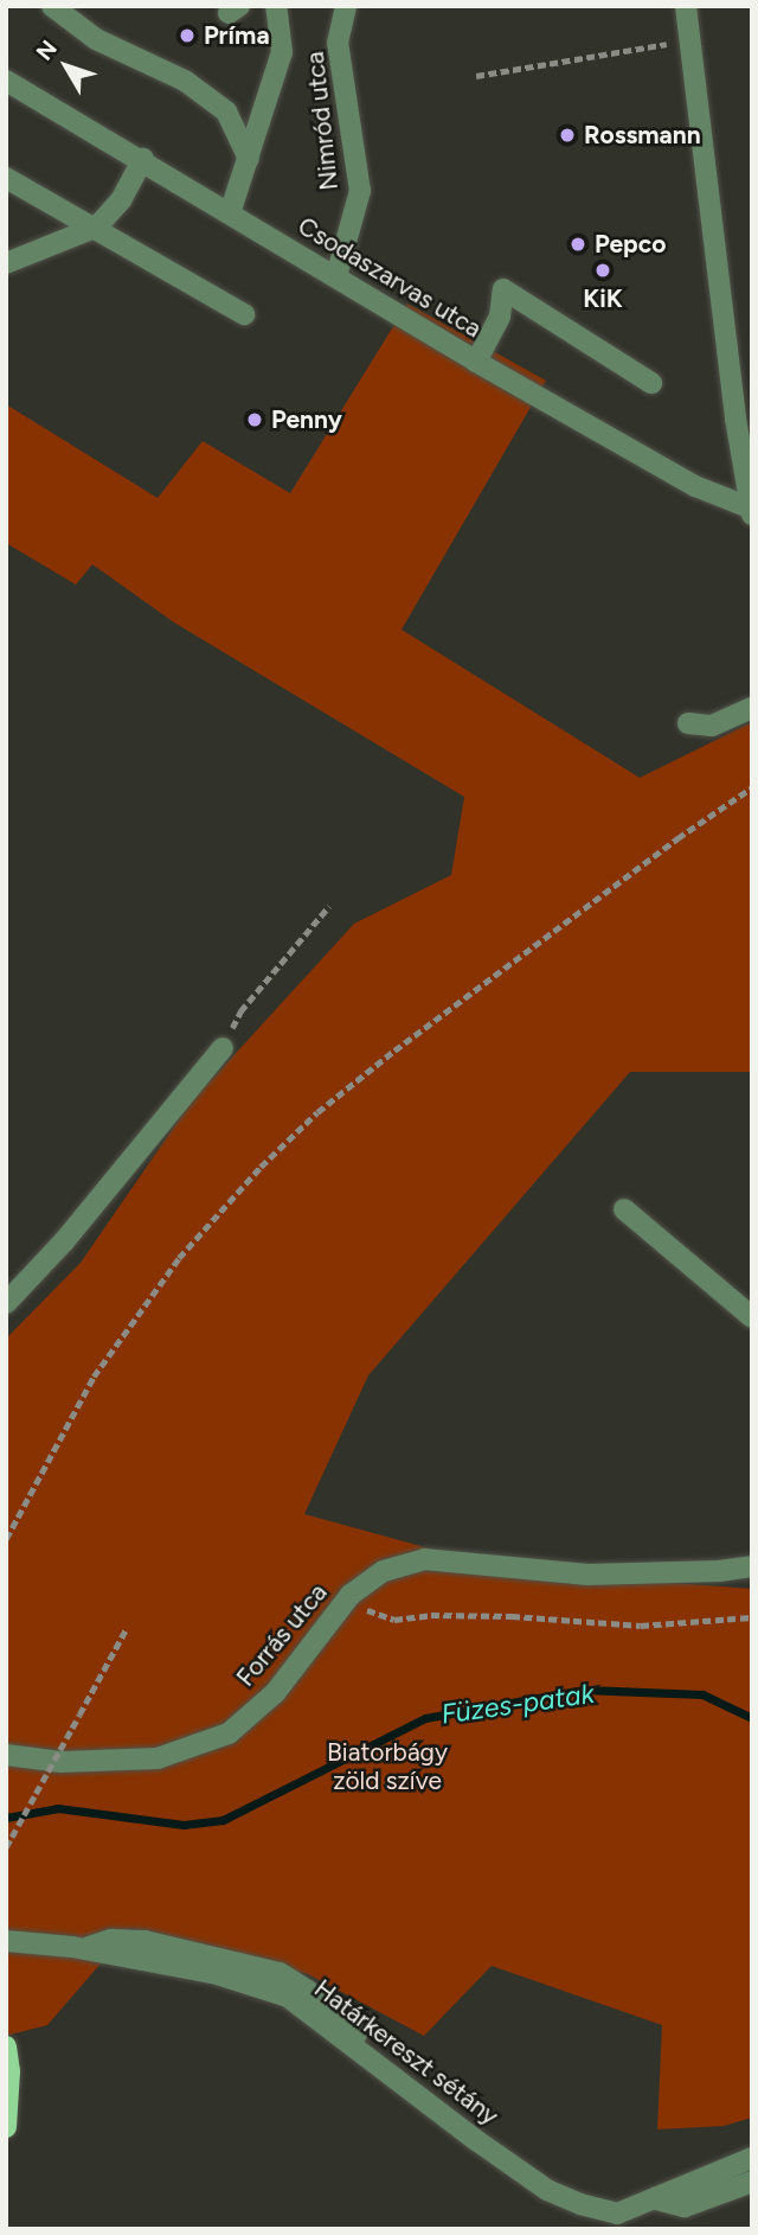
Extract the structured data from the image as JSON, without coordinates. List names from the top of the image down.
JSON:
{
  "streets": {
    "street": [
      "Nimród utca",
      "Csodaszarvas utca",
      "Forrás utca",
      "Határkereszt sétány"
    ]
  },
  "crossings": [
    ["Nimród utca", "Csodaszarvas utca"]
  ],
  "water": ["Füzes-patak"],
  "parks": ["Biatorbágy zöld szíve"],
  "places": [
    "Príma",
    "Rossmann",
    "Pepco",
    "KiK",
    "Penny"
  ],
  "north": "top left"
}
